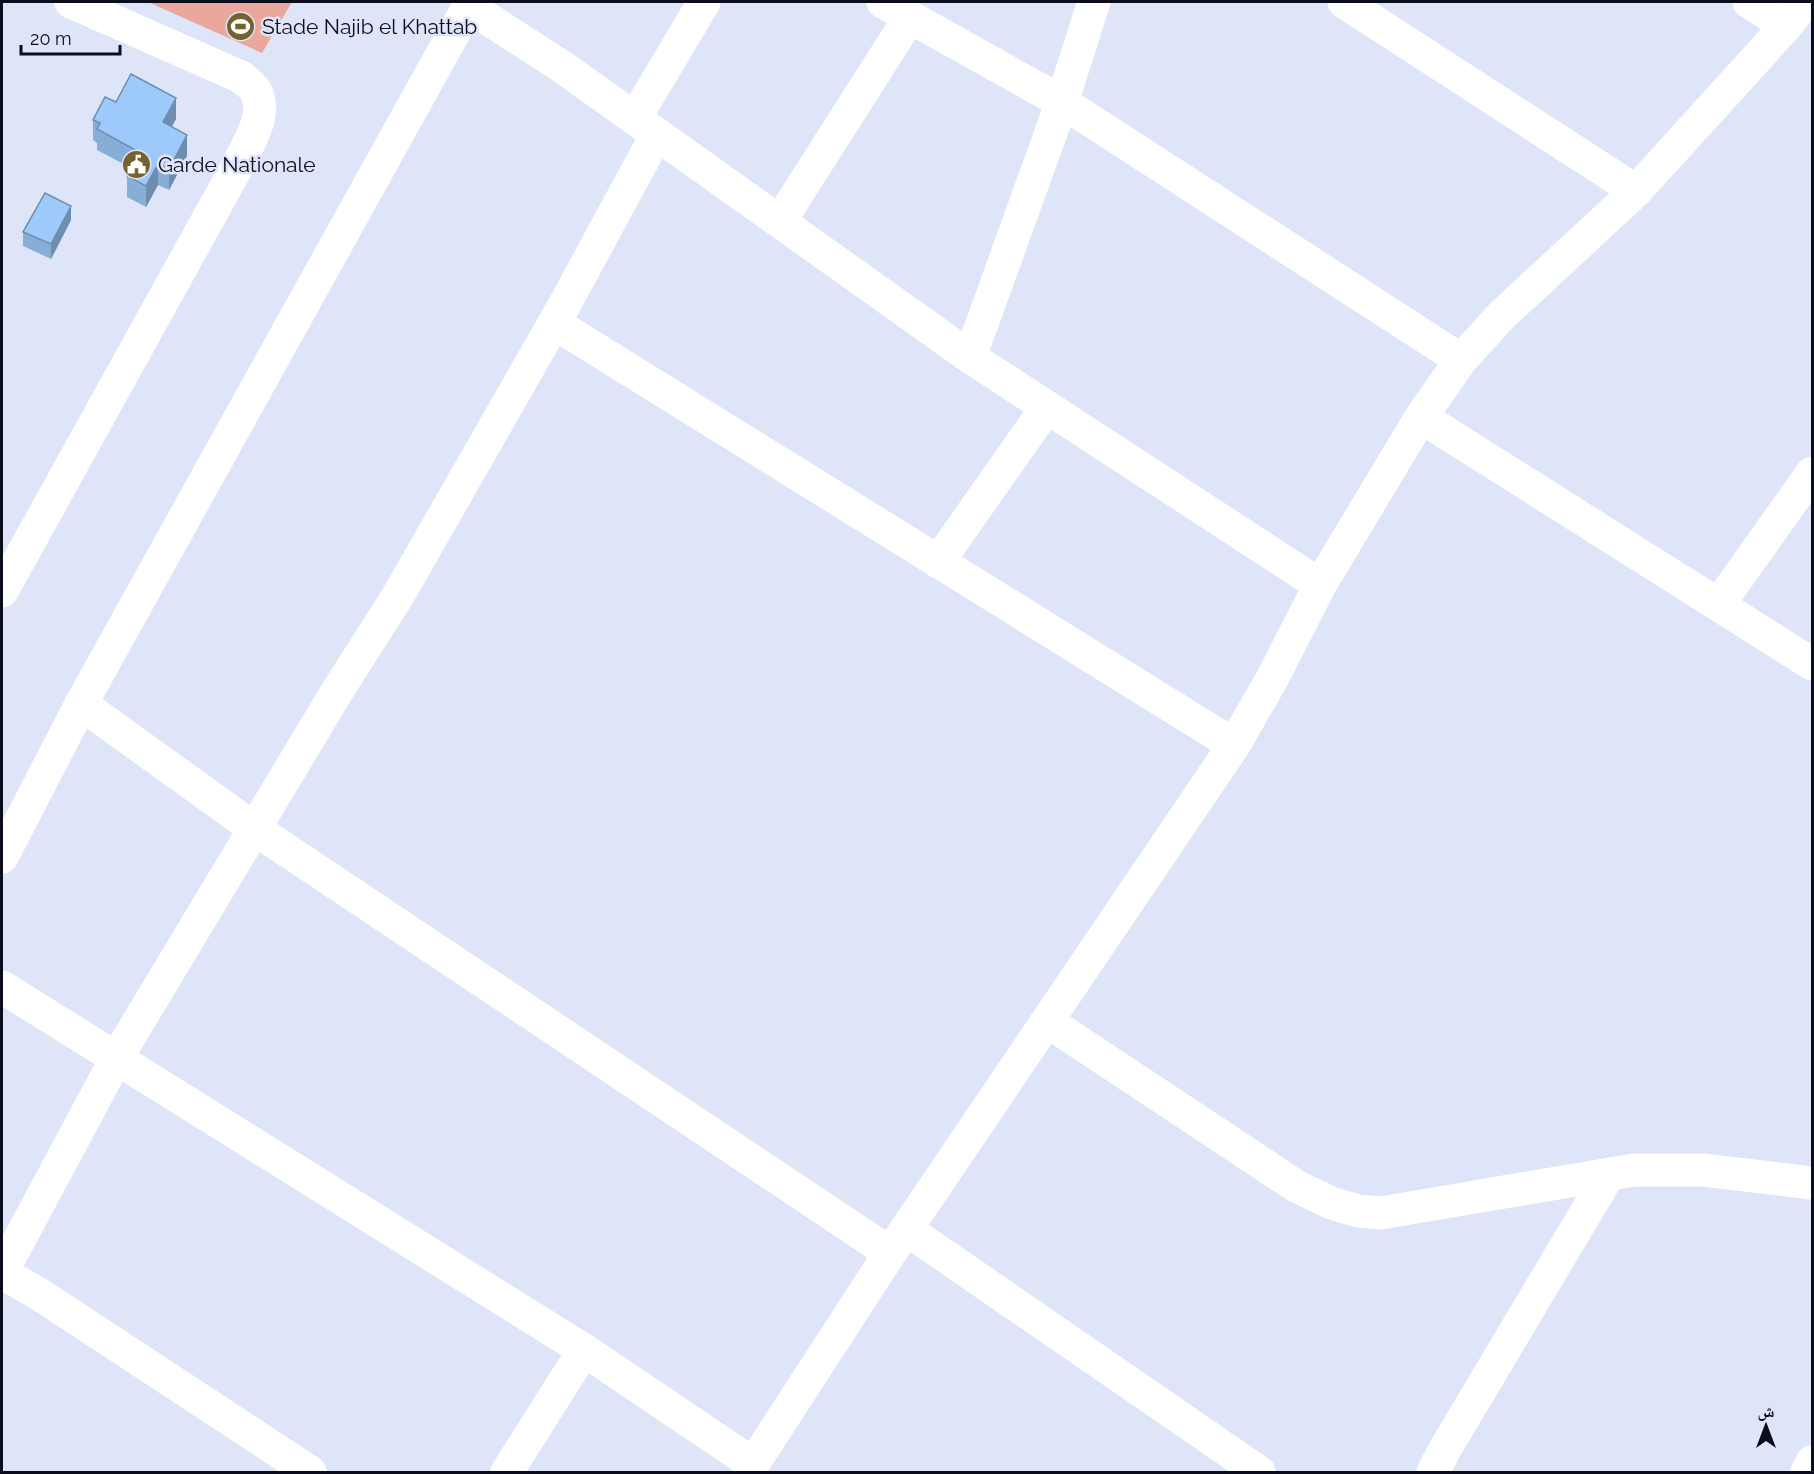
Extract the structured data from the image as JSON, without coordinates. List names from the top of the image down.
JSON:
{
  "places": {
    "sports": ["Stade Najib el Khattab"],
    "public building": ["Garde Nationale"]
  },
  "scale_bar": "20 m",
  "north": "top"
}
